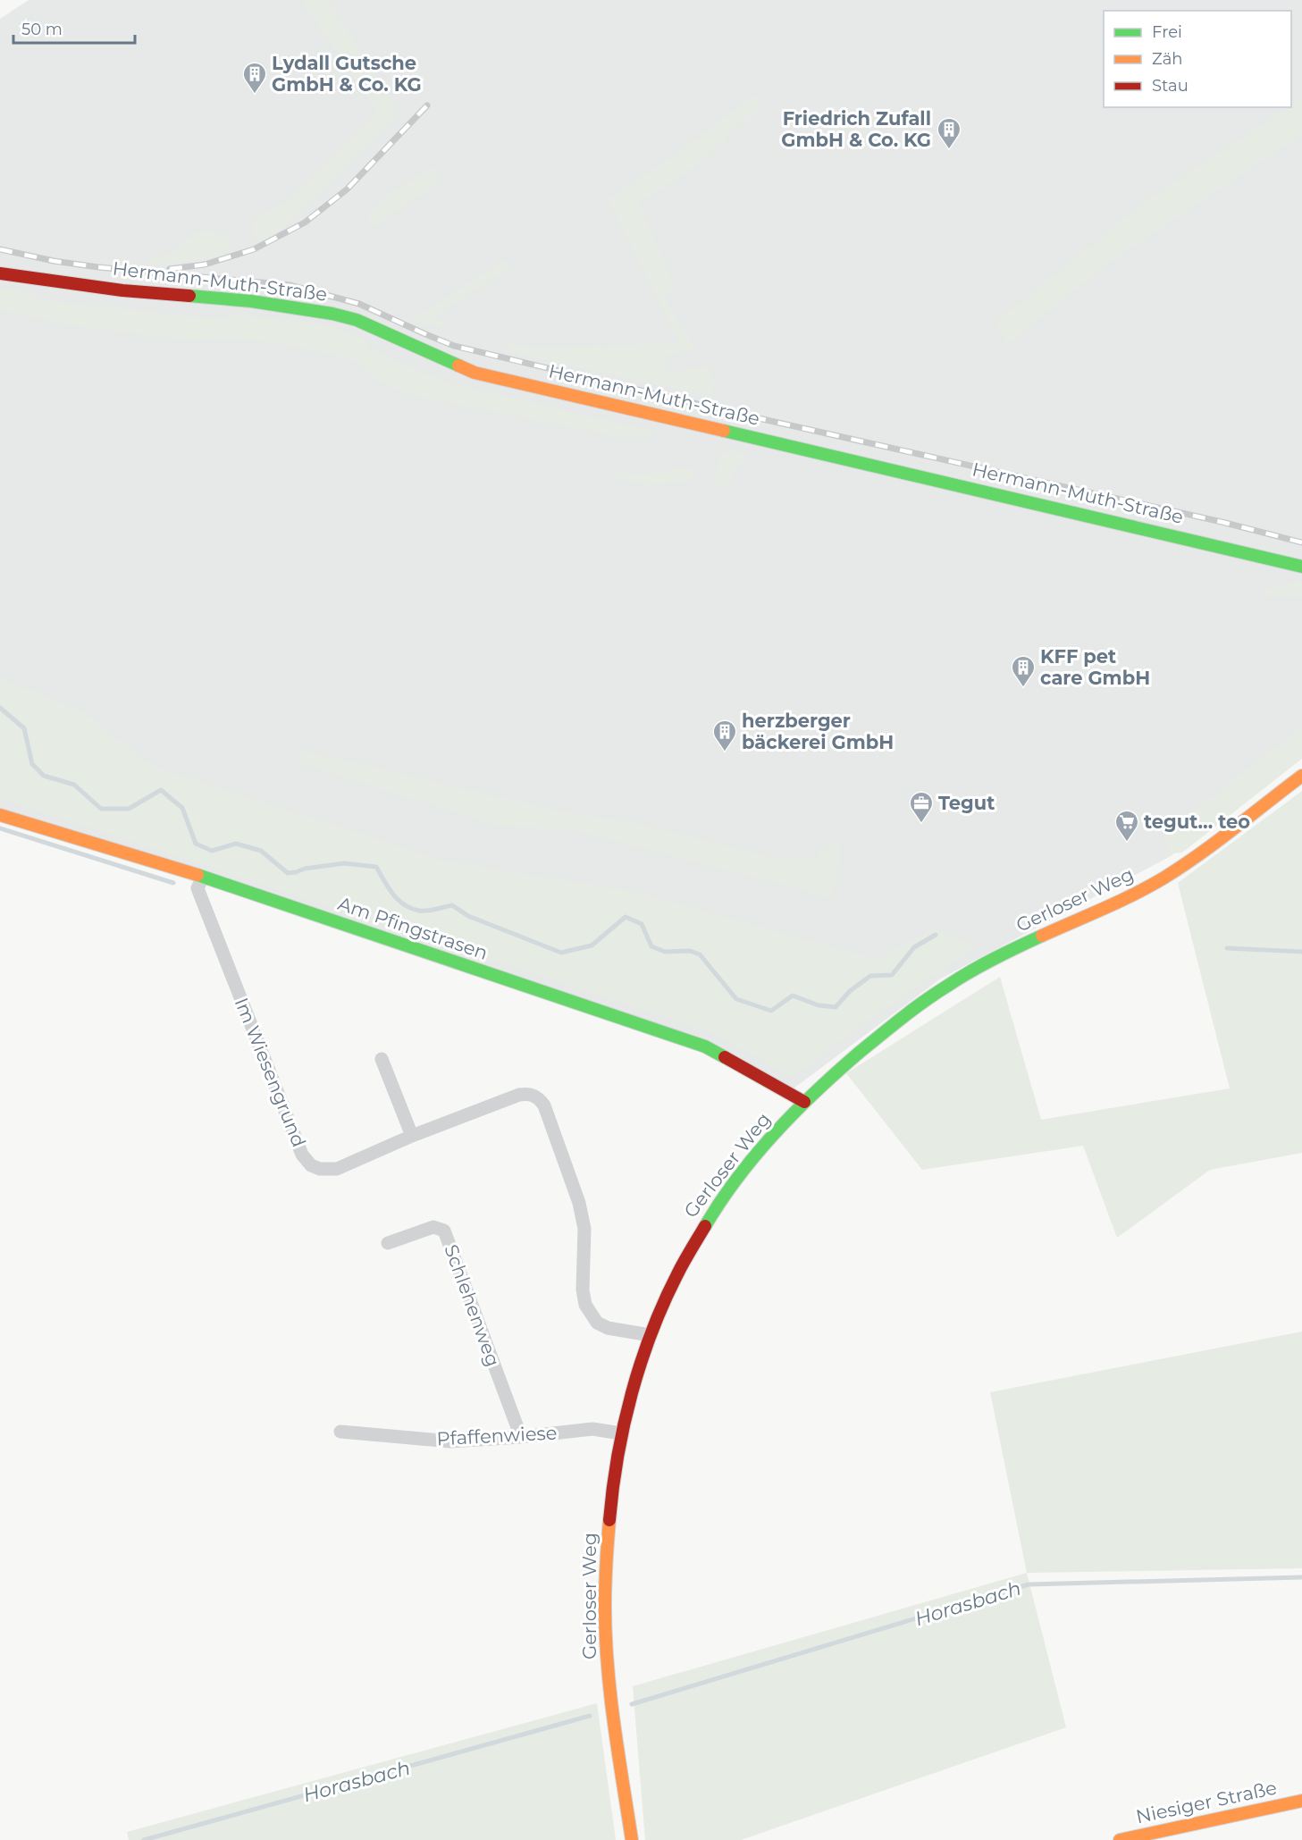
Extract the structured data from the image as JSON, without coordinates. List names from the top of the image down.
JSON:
{
  "streets": {
    "street": [
      "Hermann-Muth-Straße",
      "Gerloser Weg",
      "Am Pfingstrasen",
      "Im Wiesengrund",
      "Schlehenweg",
      "Pfaffenwiese",
      "Niesiger Straße"
    ]
  },
  "crossings": [
    ["Gerloser Weg", "Am Pfingstrasen"],
    ["Gerloser Weg", "Im Wiesengrund"],
    ["Gerloser Weg", "Pfaffenwiese"],
    ["Am Pfingstrasen", "Im Wiesengrund"],
    ["Schlehenweg", "Pfaffenwiese"]
  ],
  "water": ["Horasbach"],
  "places": {
    "building": [
      "Lydall Gutsche GmbH & Co. KG",
      "Friedrich Zufall GmbH & Co. KG",
      "KFF pet care GmbH",
      "herzberger bäckerei GmbH"
    ],
    "office": ["Tegut"],
    "supermarket": ["tegut… teo"]
  },
  "legend": ["Frei", "Zäh", "Stau"],
  "scale_bar": "50 m"
}
